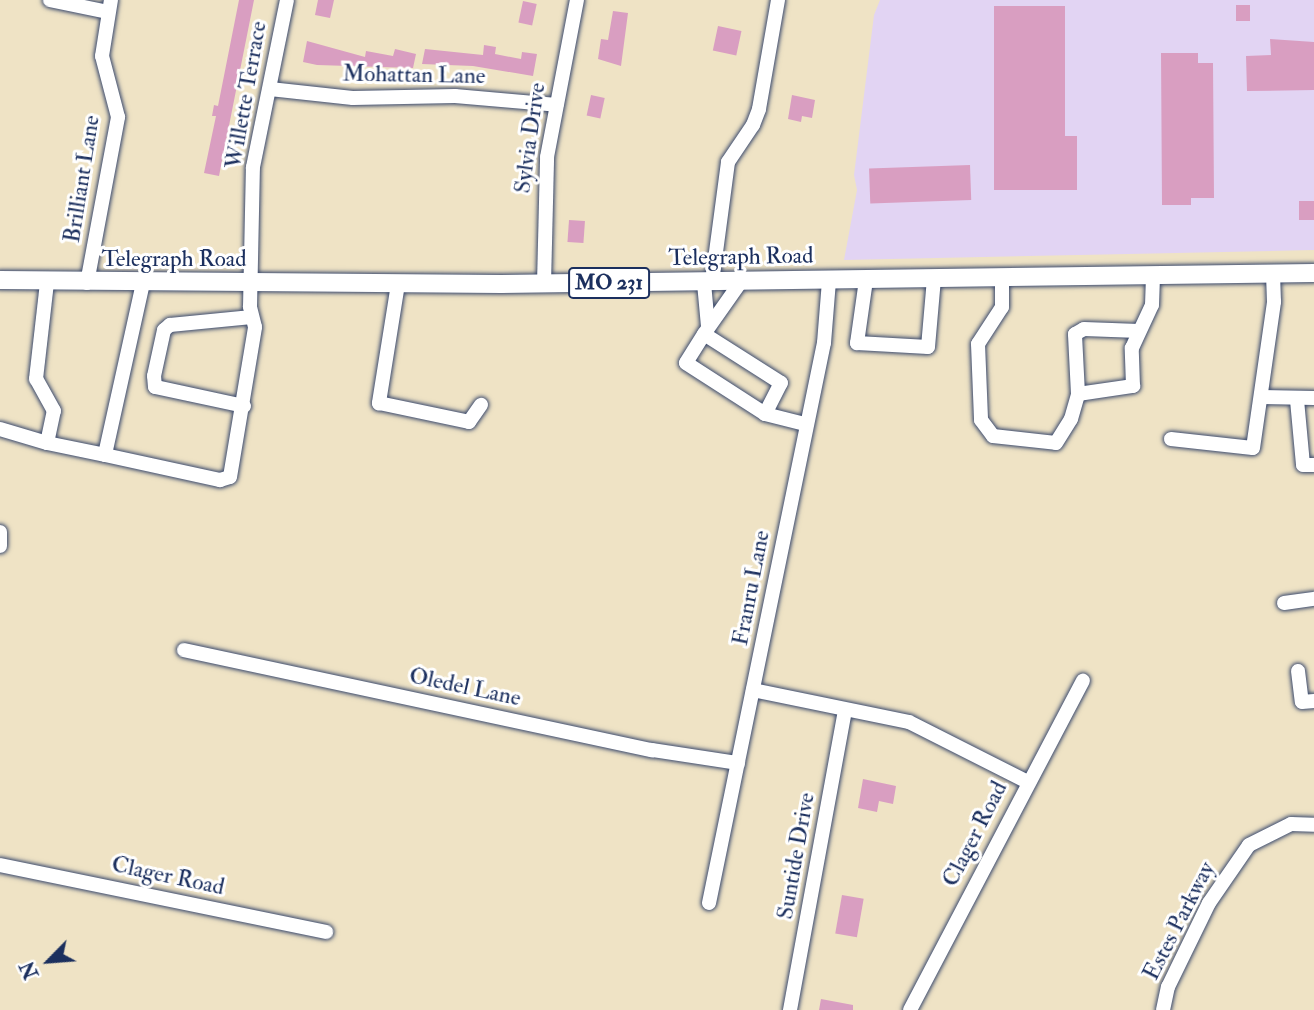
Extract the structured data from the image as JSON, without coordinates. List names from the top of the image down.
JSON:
{
  "streets": {
    "main road": ["Telegraph Road", "MO 231"],
    "street": [
      "Mohattan Lane",
      "Willette Terrace",
      "Sylvia Drive",
      "Brilliant Lane",
      "Franru Lane",
      "Oledel Lane",
      "Clager Road",
      "Suntide Drive",
      "Estes Parkway"
    ]
  },
  "crossings": [
    ["Mohattan Lane", "Willette Terrace"],
    ["Mohattan Lane", "Sylvia Drive"],
    ["Willette Terrace", "Telegraph Road"],
    ["Sylvia Drive", "Telegraph Road"],
    ["Brilliant Lane", "Telegraph Road"],
    ["Telegraph Road", "Franru Lane"],
    ["Franru Lane", "Oledel Lane"]
  ],
  "north": "bottom left"
}
